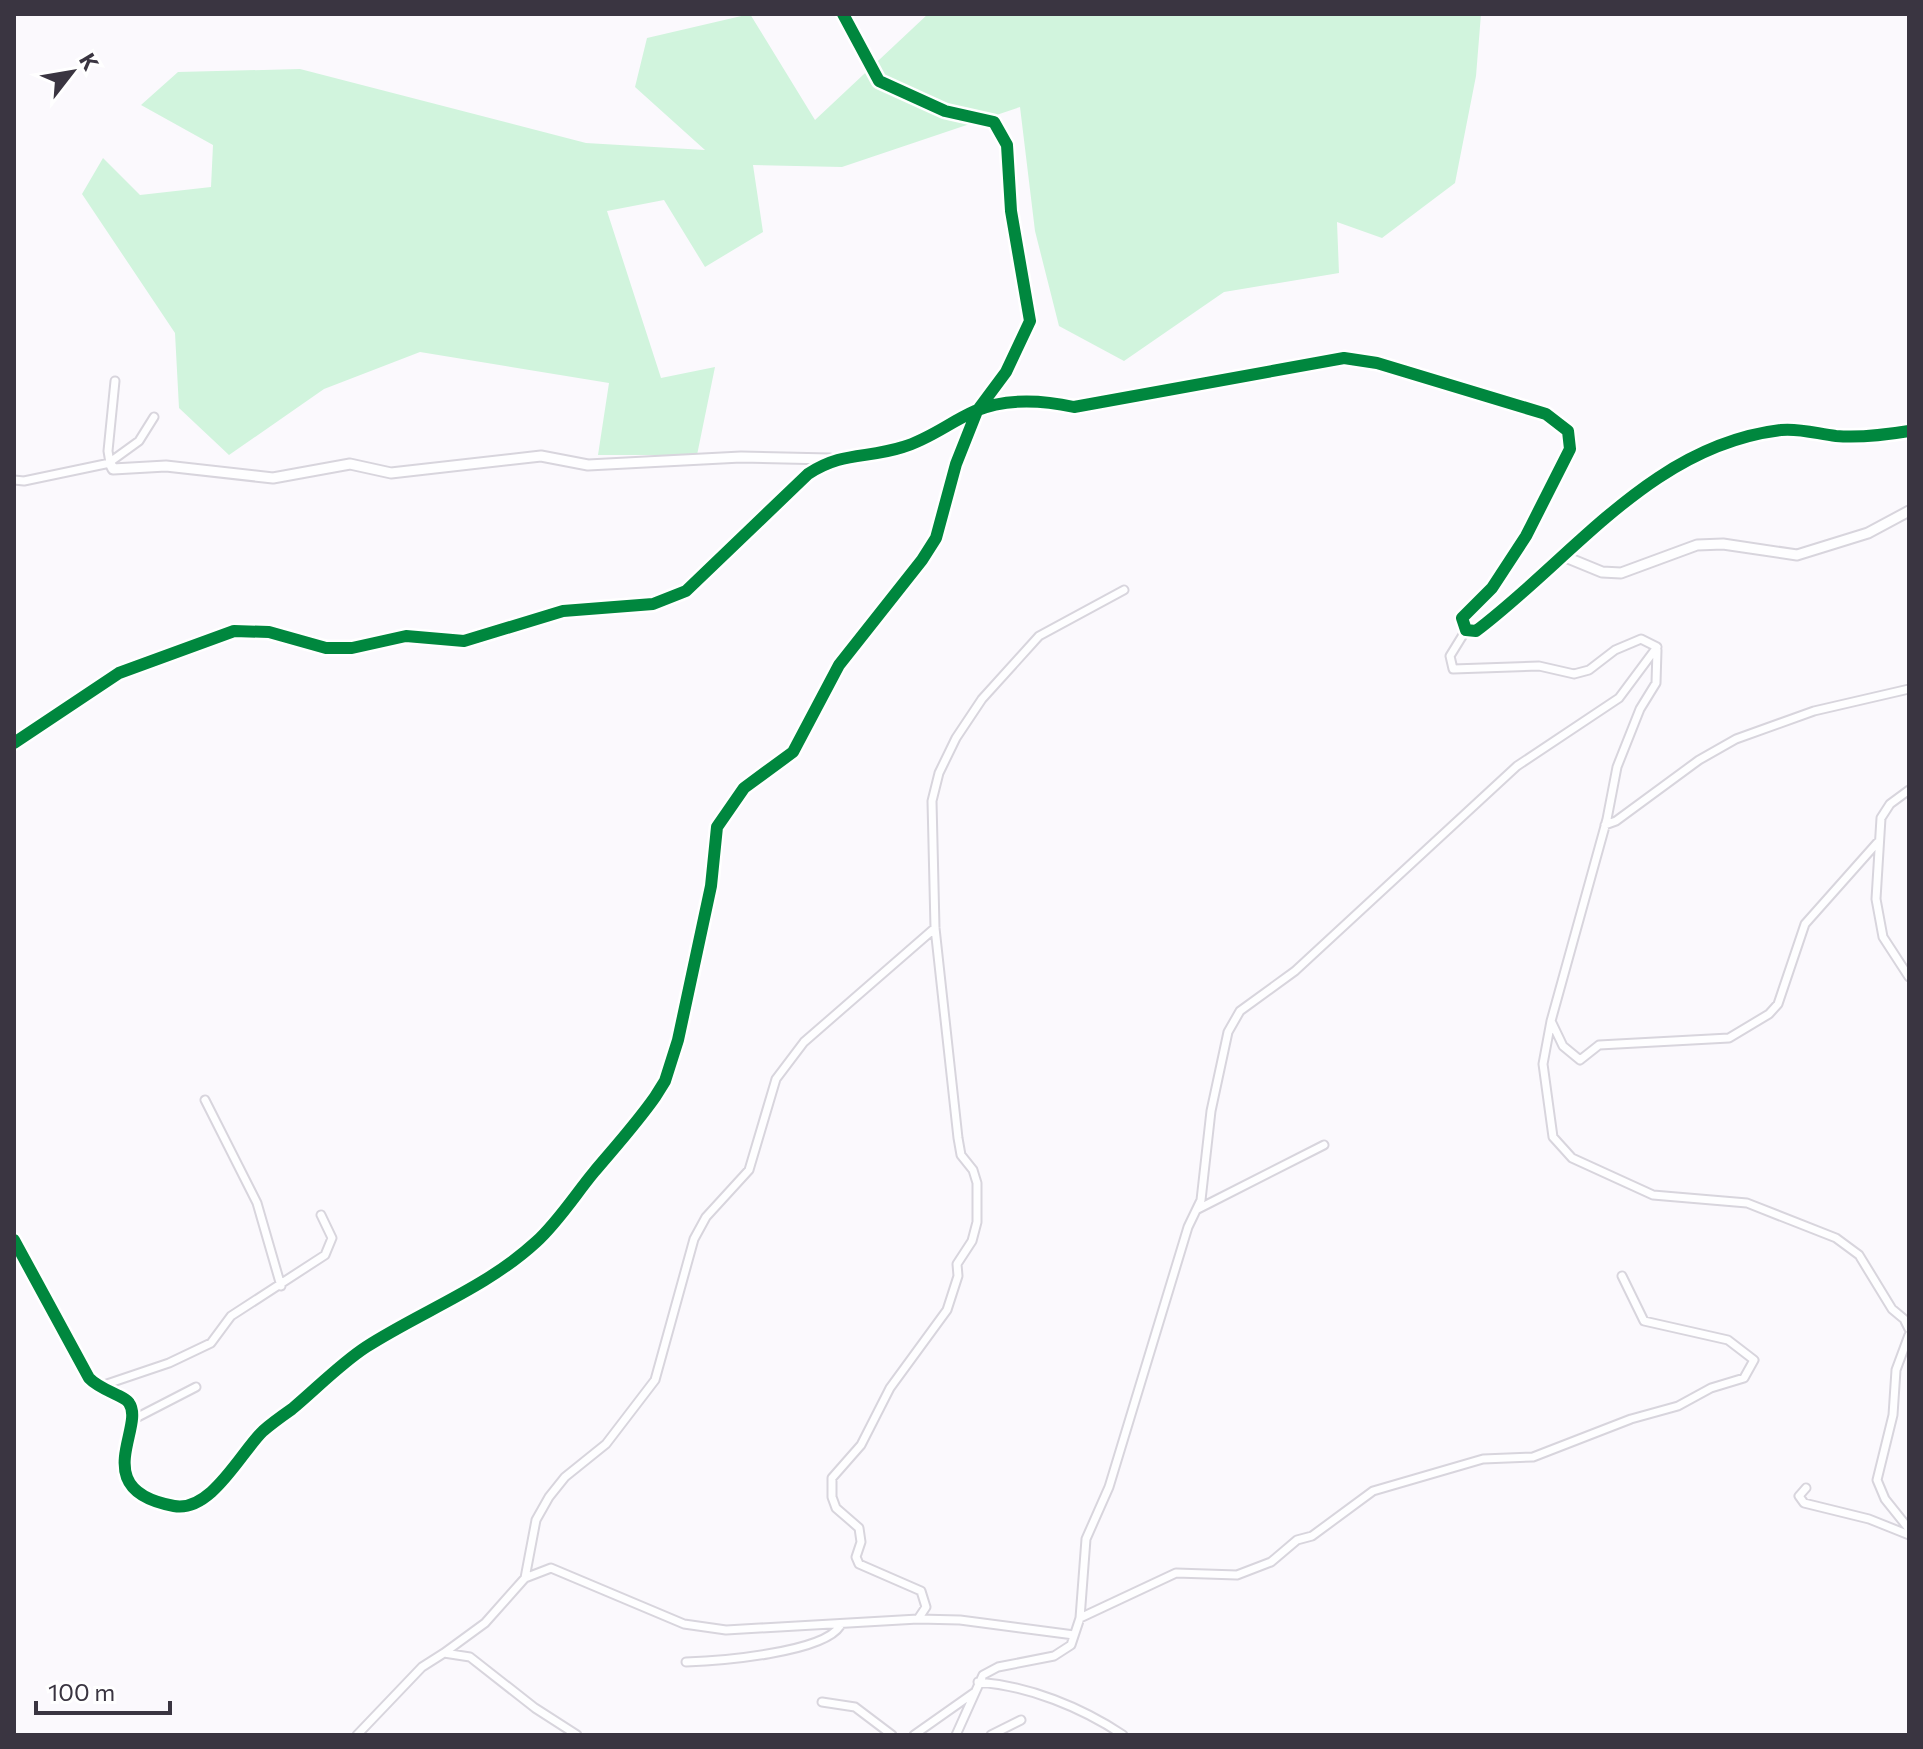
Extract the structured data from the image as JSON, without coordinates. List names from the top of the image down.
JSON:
{
  "scale_bar": "100 m",
  "north": "top right"
}
